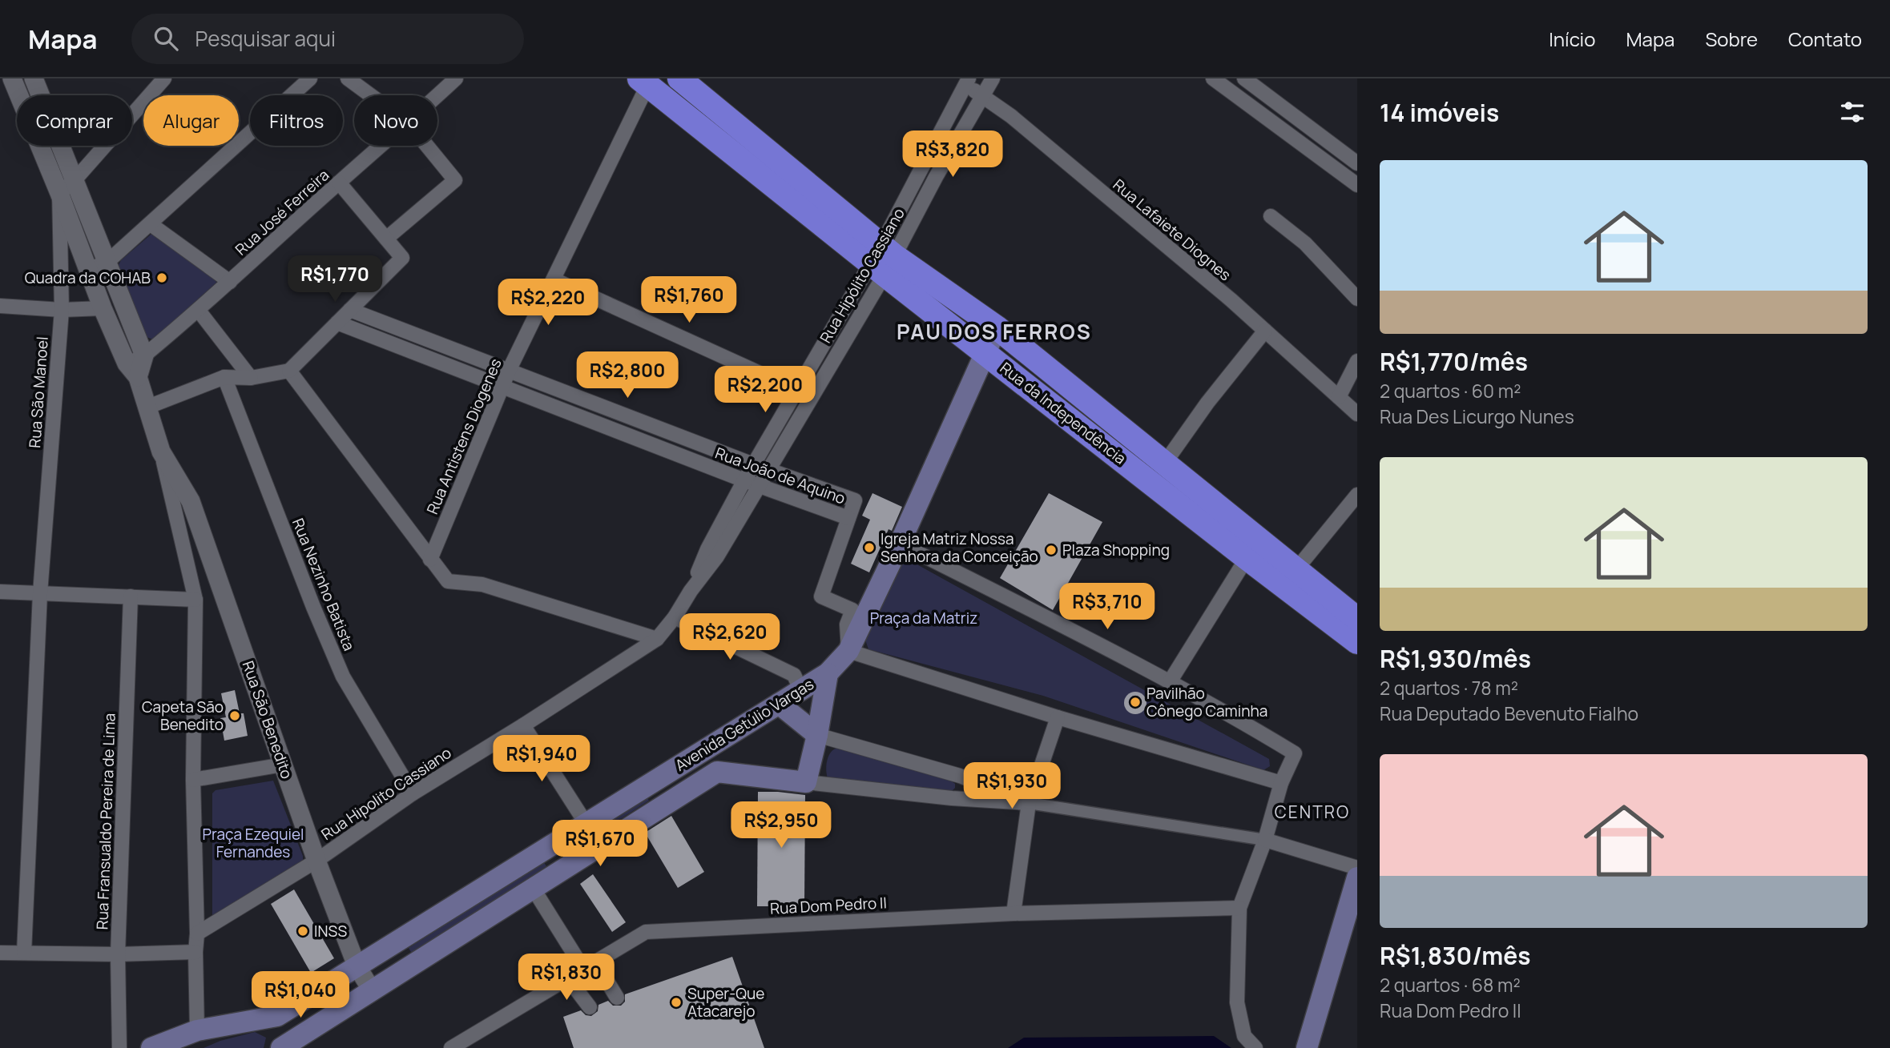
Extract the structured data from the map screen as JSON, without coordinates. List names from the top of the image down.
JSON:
{
  "streets": {
    "highway": ["Rua da Independência"],
    "main road": ["Avenida Getúlio Vargas"],
    "street": [
      "Rua José Ferreira",
      "Rua Lafaiete Diognes",
      "Rua Hipólito Cassiano",
      "Rua São Manoel",
      "Rua Antistens Diogenes",
      "Rua João de Aquino",
      "Rua Nezinho Batista",
      "Rua São Benedito",
      "Rua Hipolito Cassiano",
      "Rua Fransualdo Pereira de Lima",
      "Rua Dom Pedro II"
    ]
  },
  "crossings": [
    ["Rua Lafaiete Diognes", "Rua Hipólito Cassiano"],
    ["Rua Hipólito Cassiano", "Rua da Independência"],
    ["Rua Hipólito Cassiano", "Rua João de Aquino"],
    ["Rua Hipólito Cassiano", "Rua Hipolito Cassiano"],
    ["Rua São Manoel", "Rua São Benedito"],
    ["Rua da Independência", "Rua Antistens Diogenes"],
    ["Rua Antistens Diogenes", "Rua João de Aquino"],
    ["Rua Nezinho Batista", "Rua Hipolito Cassiano"],
    ["Rua São Benedito", "Avenida Getúlio Vargas"],
    ["Rua São Benedito", "Rua Hipolito Cassiano"]
  ],
  "districts": ["PAU DOS FERROS", "CENTRO"],
  "parks": ["Praça da Matriz", "Praça Ezequiel Fernandes"],
  "places": [
    "Quadra da COHAB",
    "Igreja Matriz Nossa Senhora da Conceição",
    "Plaza Shopping",
    "Pavilhão Cônego Caminha",
    "Capeta São Benedito",
    "INSS",
    "Super-Que Atacarejo"
  ],
  "page": {
    "header": "Mapa",
    "search": "Pesquisar aqui",
    "nav": [
      "Início",
      "Mapa",
      "Sobre",
      "Contato"
    ],
    "heading": "14 imóveis",
    "chip": [
      "Comprar",
      "Alugar",
      "Filtros",
      "Novo"
    ],
    "price": [
      "R$3,820",
      "R$1,770",
      "R$1,760",
      "R$2,220",
      "R$2,800",
      "R$2,200",
      "R$3,710",
      "R$2,620",
      "R$1,940",
      "R$1,930",
      "R$2,950",
      "R$1,670",
      "R$1,830",
      "R$1,040"
    ],
    "list": [
      {
        "name": "R$1,770/mês",
        "note": "2 quartos · 60 m² · Rua Des Licurgo Nunes"
      },
      {
        "name": "R$1,930/mês",
        "note": "2 quartos · 78 m² · Rua Deputado Bevenuto Fialho"
      },
      {
        "name": "R$1,830/mês",
        "note": "2 quartos · 68 m² · Rua Dom Pedro II"
      }
    ]
  }
}
